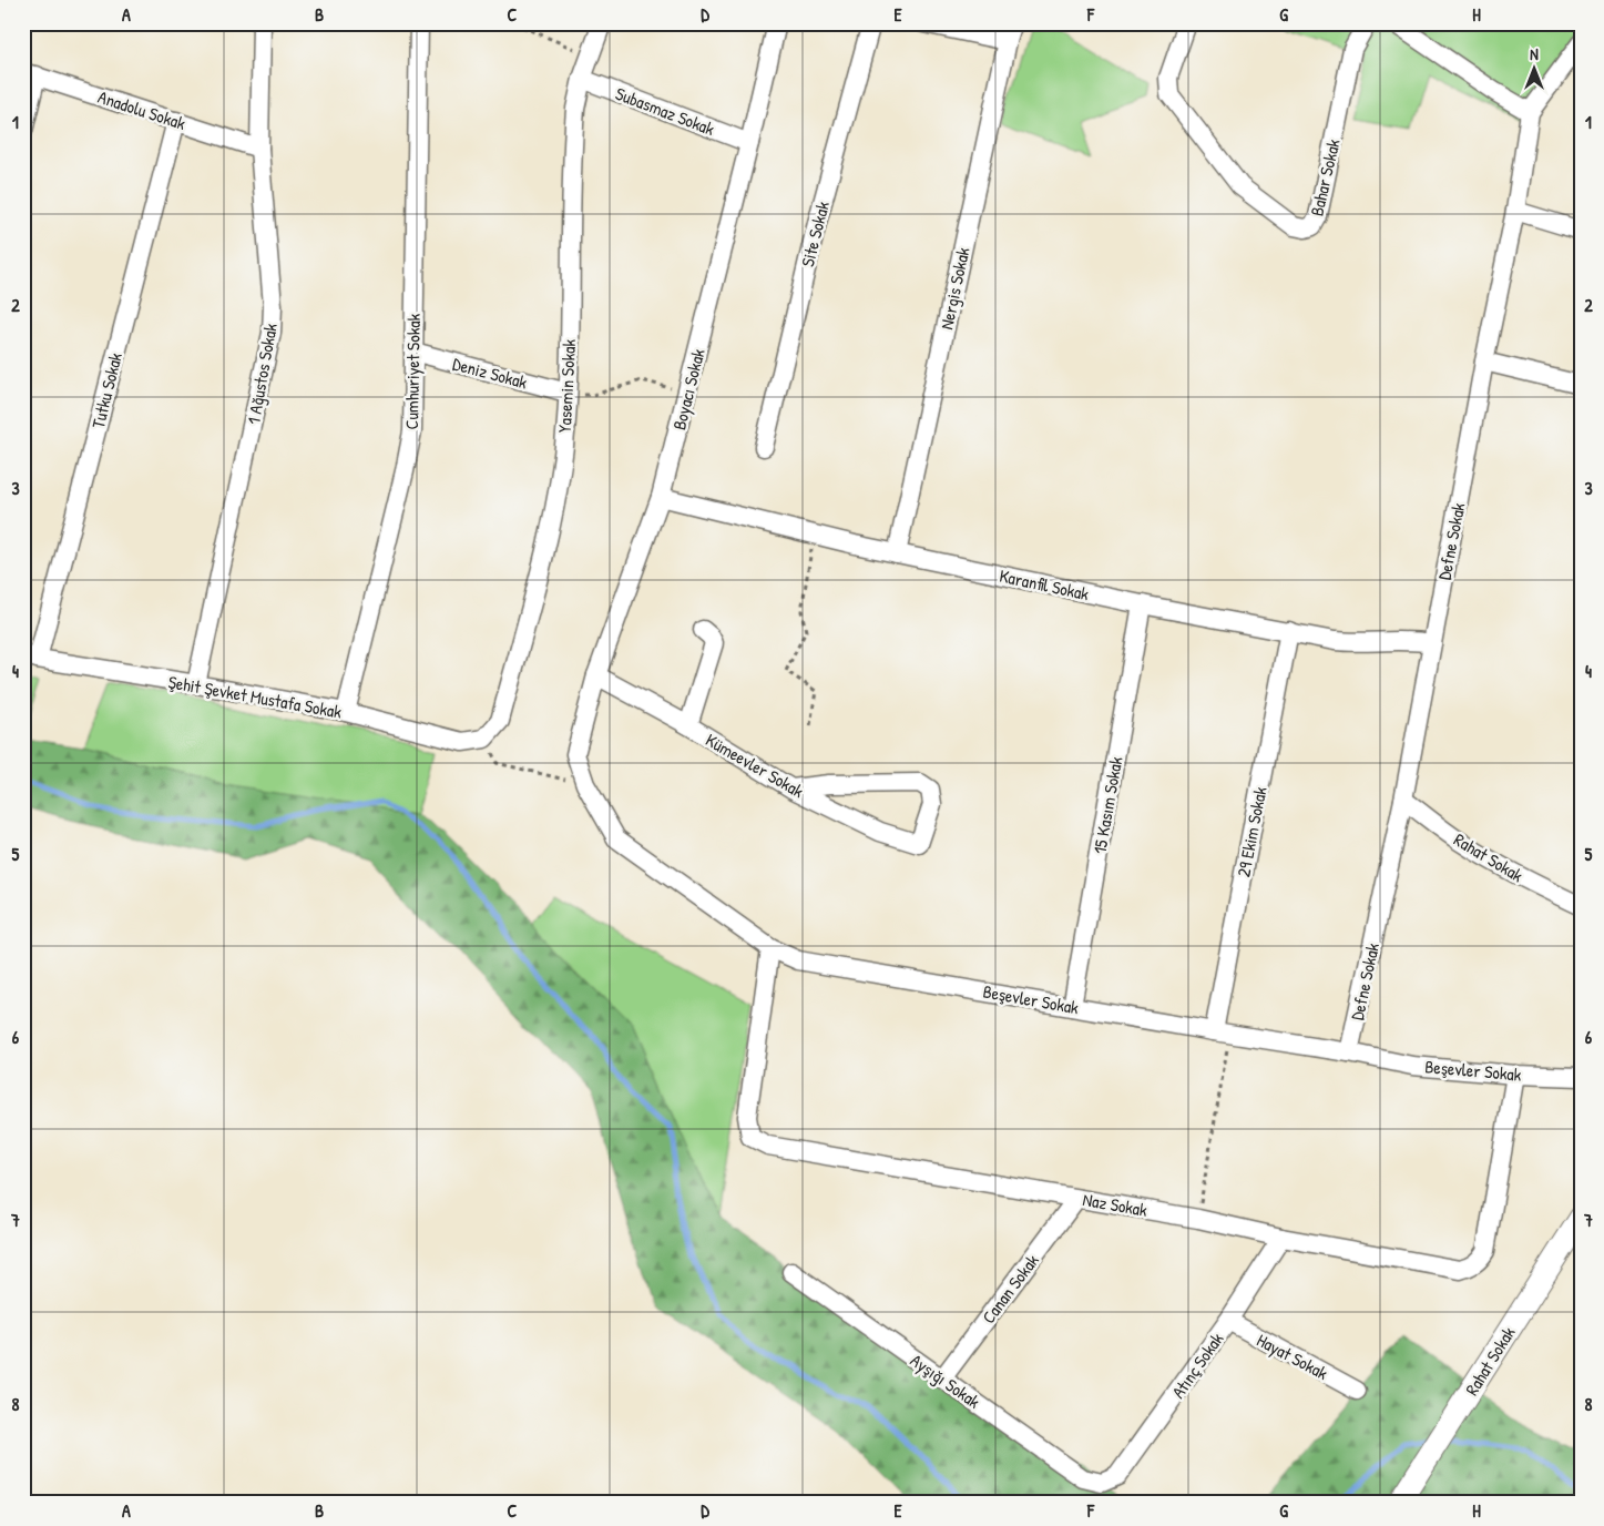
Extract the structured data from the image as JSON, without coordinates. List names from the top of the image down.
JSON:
{
  "streets": {
    "street": [
      "Anadolu Sokak",
      "Subasmaz Sokak",
      "Bahar Sokak",
      "Site Sokak",
      "Nergis Sokak",
      "Cumhuriyet Sokak",
      "Deniz Sokak",
      "1 Ağustos Sokak",
      "Yasemin Sokak",
      "Boyacı Sokak",
      "Tutku Sokak",
      "Defne Sokak",
      "Karanfil Sokak",
      "Şehit Şevket Mustafa Sokak",
      "Kümeevler Sokak",
      "15 Kasım Sokak",
      "29 Ekim Sokak",
      "Rahat Sokak",
      "Beşevler Sokak",
      "Naz Sokak",
      "Canan Sokak",
      "Hayat Sokak",
      "Atınç Sokak",
      "Ayşığı Sokak"
    ]
  },
  "crossings": [
    ["Anadolu Sokak", "1 Ağustos Sokak"],
    ["Anadolu Sokak", "Tutku Sokak"],
    ["Subasmaz Sokak", "Yasemin Sokak"],
    ["Subasmaz Sokak", "Boyacı Sokak"],
    ["Nergis Sokak", "Karanfil Sokak"],
    ["Cumhuriyet Sokak", "Deniz Sokak"],
    ["Cumhuriyet Sokak", "Şehit Şevket Mustafa Sokak"],
    ["Deniz Sokak", "Yasemin Sokak"],
    ["1 Ağustos Sokak", "Şehit Şevket Mustafa Sokak"],
    ["Yasemin Sokak", "Şehit Şevket Mustafa Sokak"],
    ["Boyacı Sokak", "Karanfil Sokak"],
    ["Boyacı Sokak", "Kümeevler Sokak"],
    ["Boyacı Sokak", "Beşevler Sokak"],
    ["Tutku Sokak", "Şehit Şevket Mustafa Sokak"],
    ["Defne Sokak", "Karanfil Sokak"],
    ["Defne Sokak", "Rahat Sokak"],
    ["Defne Sokak", "Beşevler Sokak"],
    ["Karanfil Sokak", "15 Kasım Sokak"],
    ["Karanfil Sokak", "29 Ekim Sokak"],
    ["15 Kasım Sokak", "Beşevler Sokak"],
    ["29 Ekim Sokak", "Beşevler Sokak"],
    ["Beşevler Sokak", "Naz Sokak"],
    ["Naz Sokak", "Canan Sokak"],
    ["Naz Sokak", "Atınç Sokak"],
    ["Canan Sokak", "Ayşığı Sokak"],
    ["Hayat Sokak", "Atınç Sokak"],
    ["Atınç Sokak", "Ayşığı Sokak"]
  ],
  "north": "top",
  "grid": {
    "columns": [
      "A",
      "B",
      "C",
      "D",
      "E",
      "F",
      "G",
      "H"
    ],
    "rows": [
      "1",
      "2",
      "3",
      "4",
      "5",
      "6",
      "7",
      "8"
    ]
  }
}
